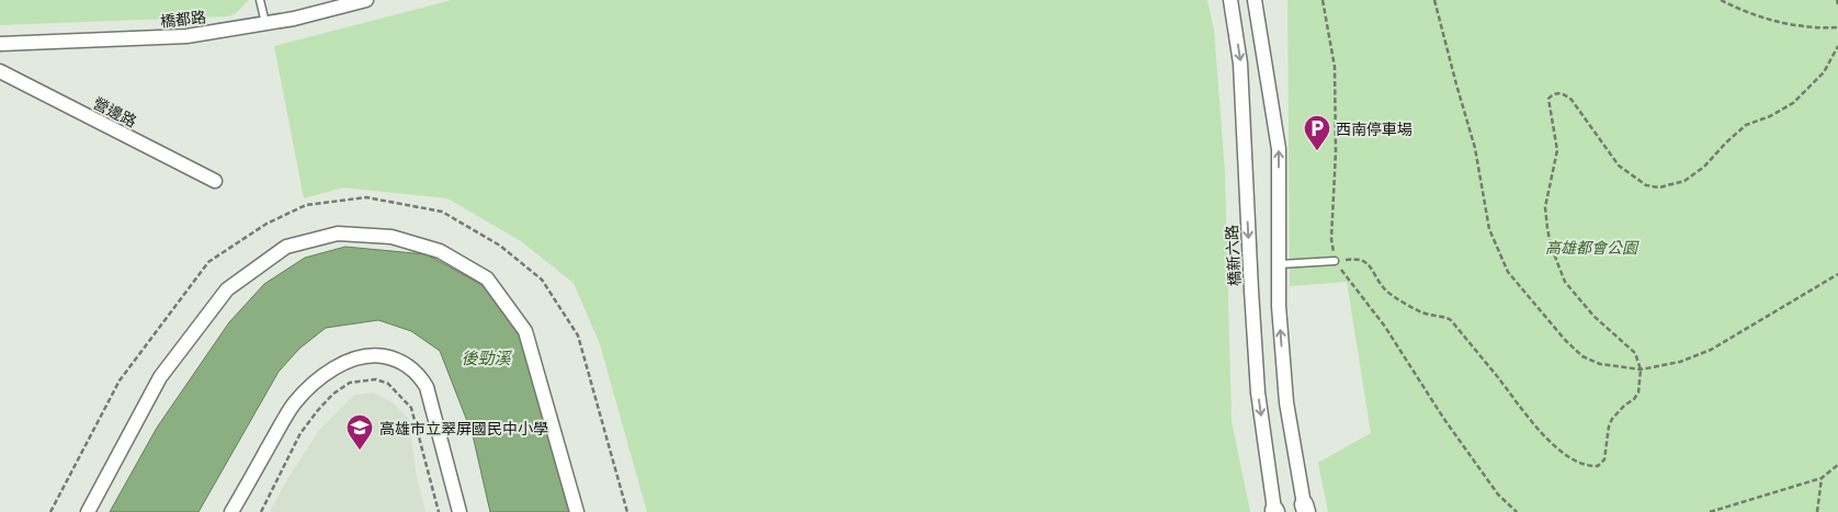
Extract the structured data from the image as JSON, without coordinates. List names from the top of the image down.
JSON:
{
  "streets": {
    "street": ["橋都路", "營邊路", "橋新六路"]
  },
  "water": ["後勁溪"],
  "parks": ["高雄都會公園"],
  "places": {
    "parking": ["西南停車場"],
    "school or university": ["高雄市立翠屏國民中小學"]
  }
}
